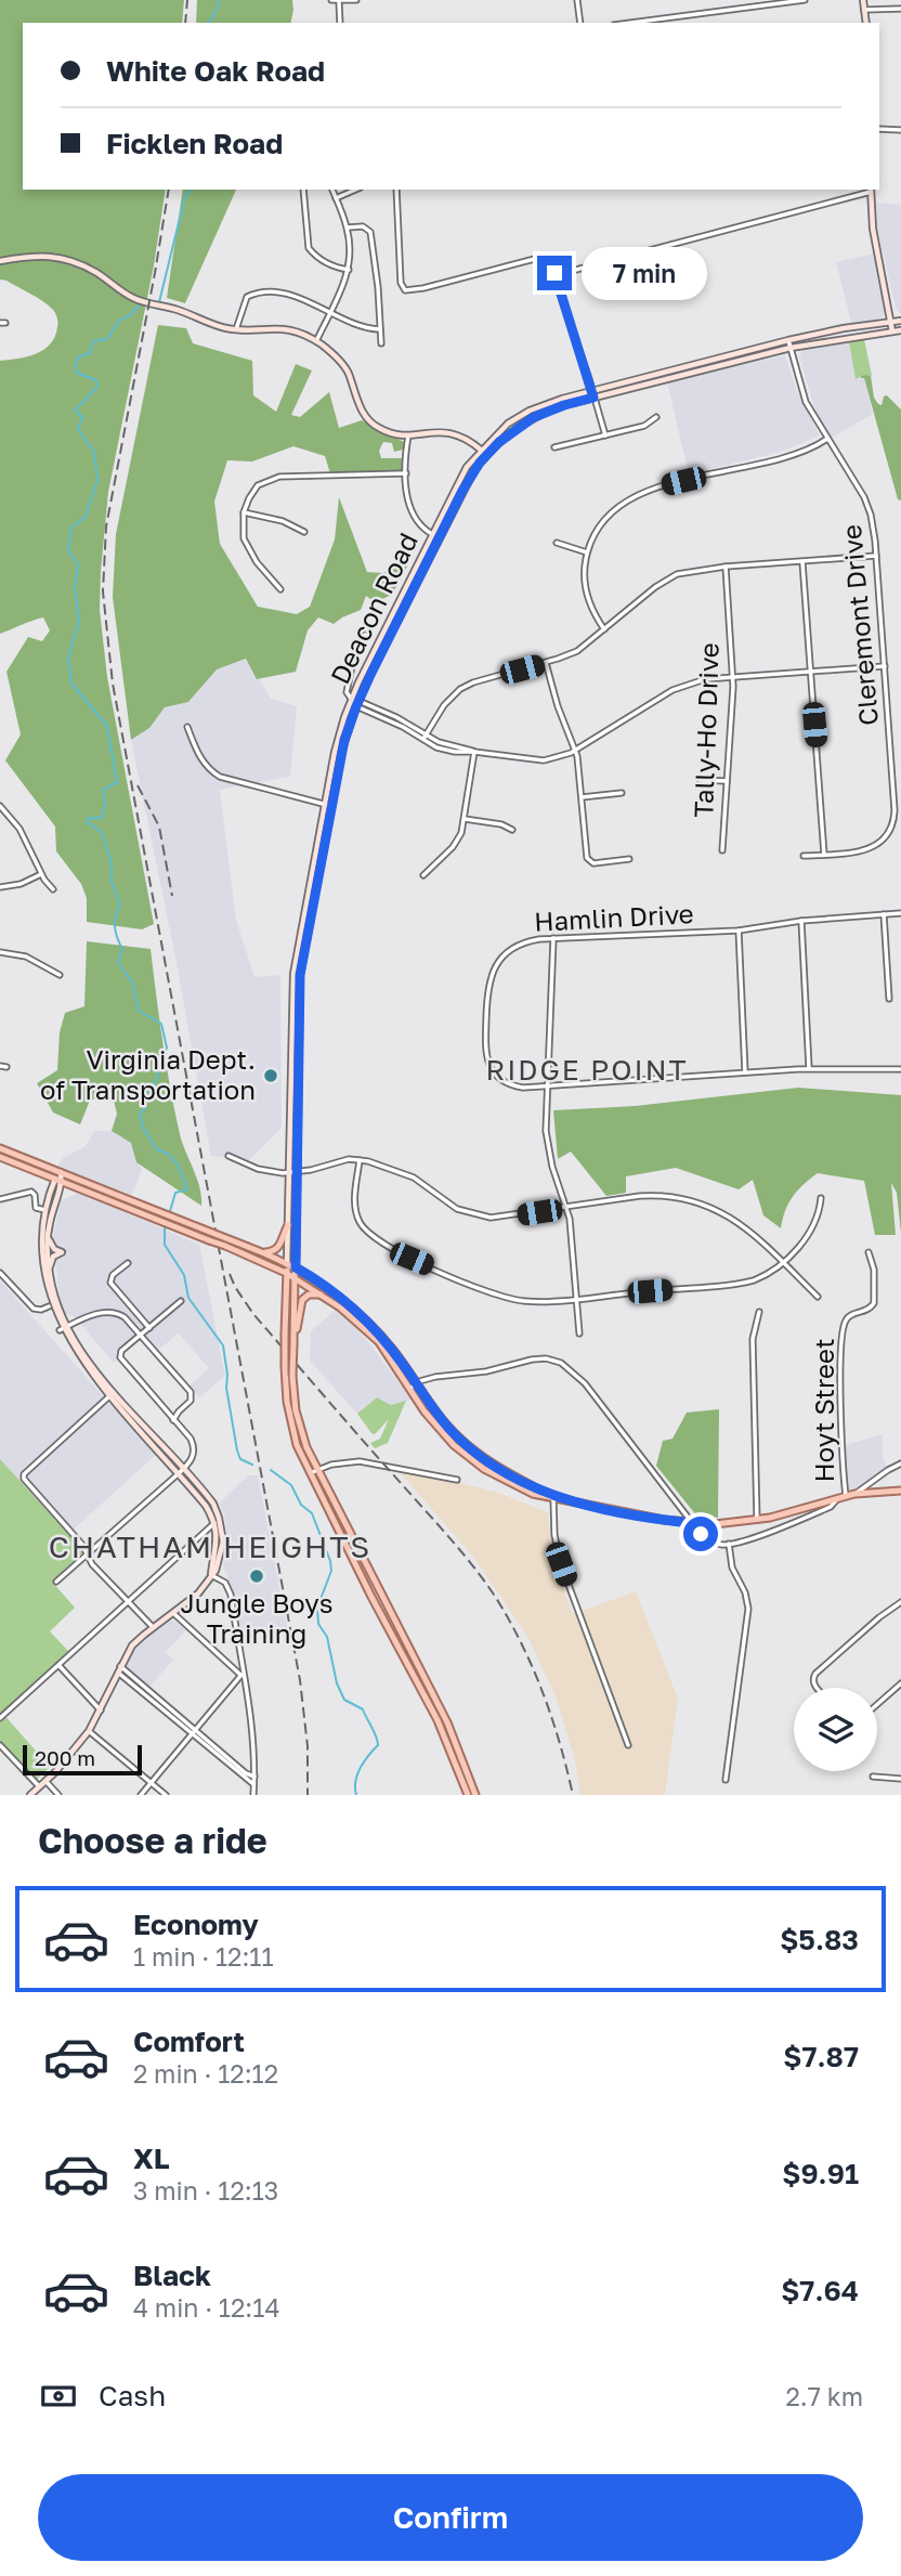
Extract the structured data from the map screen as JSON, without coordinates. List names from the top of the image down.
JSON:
{
  "streets": {
    "main road": ["Deacon Road"],
    "street": [
      "Cleremont Drive",
      "Tally-Ho Drive",
      "Hamlin Drive",
      "Hoyt Street"
    ]
  },
  "crossings": [
    ["Deacon Road", "Cleremont Drive"]
  ],
  "districts": ["RIDGE POINT", "CHATHAM HEIGHTS"],
  "places": ["Virginia Dept. of Transportation", "Jungle Boys Training"],
  "scale_bar": "200 m",
  "page": {
    "banner": ["White Oak Road", "Ficklen Road"],
    "bubble": "7 min",
    "scale": "200 m",
    "heading": "Choose a ride",
    "list": [
      {
        "name": "Economy",
        "note": "1 min · 12:11",
        "value": "$5.83"
      },
      {
        "name": "Comfort",
        "note": "2 min · 12:12",
        "value": "$7.87"
      },
      {
        "name": "XL",
        "note": "3 min · 12:13",
        "value": "$9.91"
      },
      {
        "name": "Black",
        "note": "4 min · 12:14",
        "value": "$7.64"
      }
    ],
    "pay": ["Cash", "2.7 km"],
    "buttons": "Confirm"
  }
}
